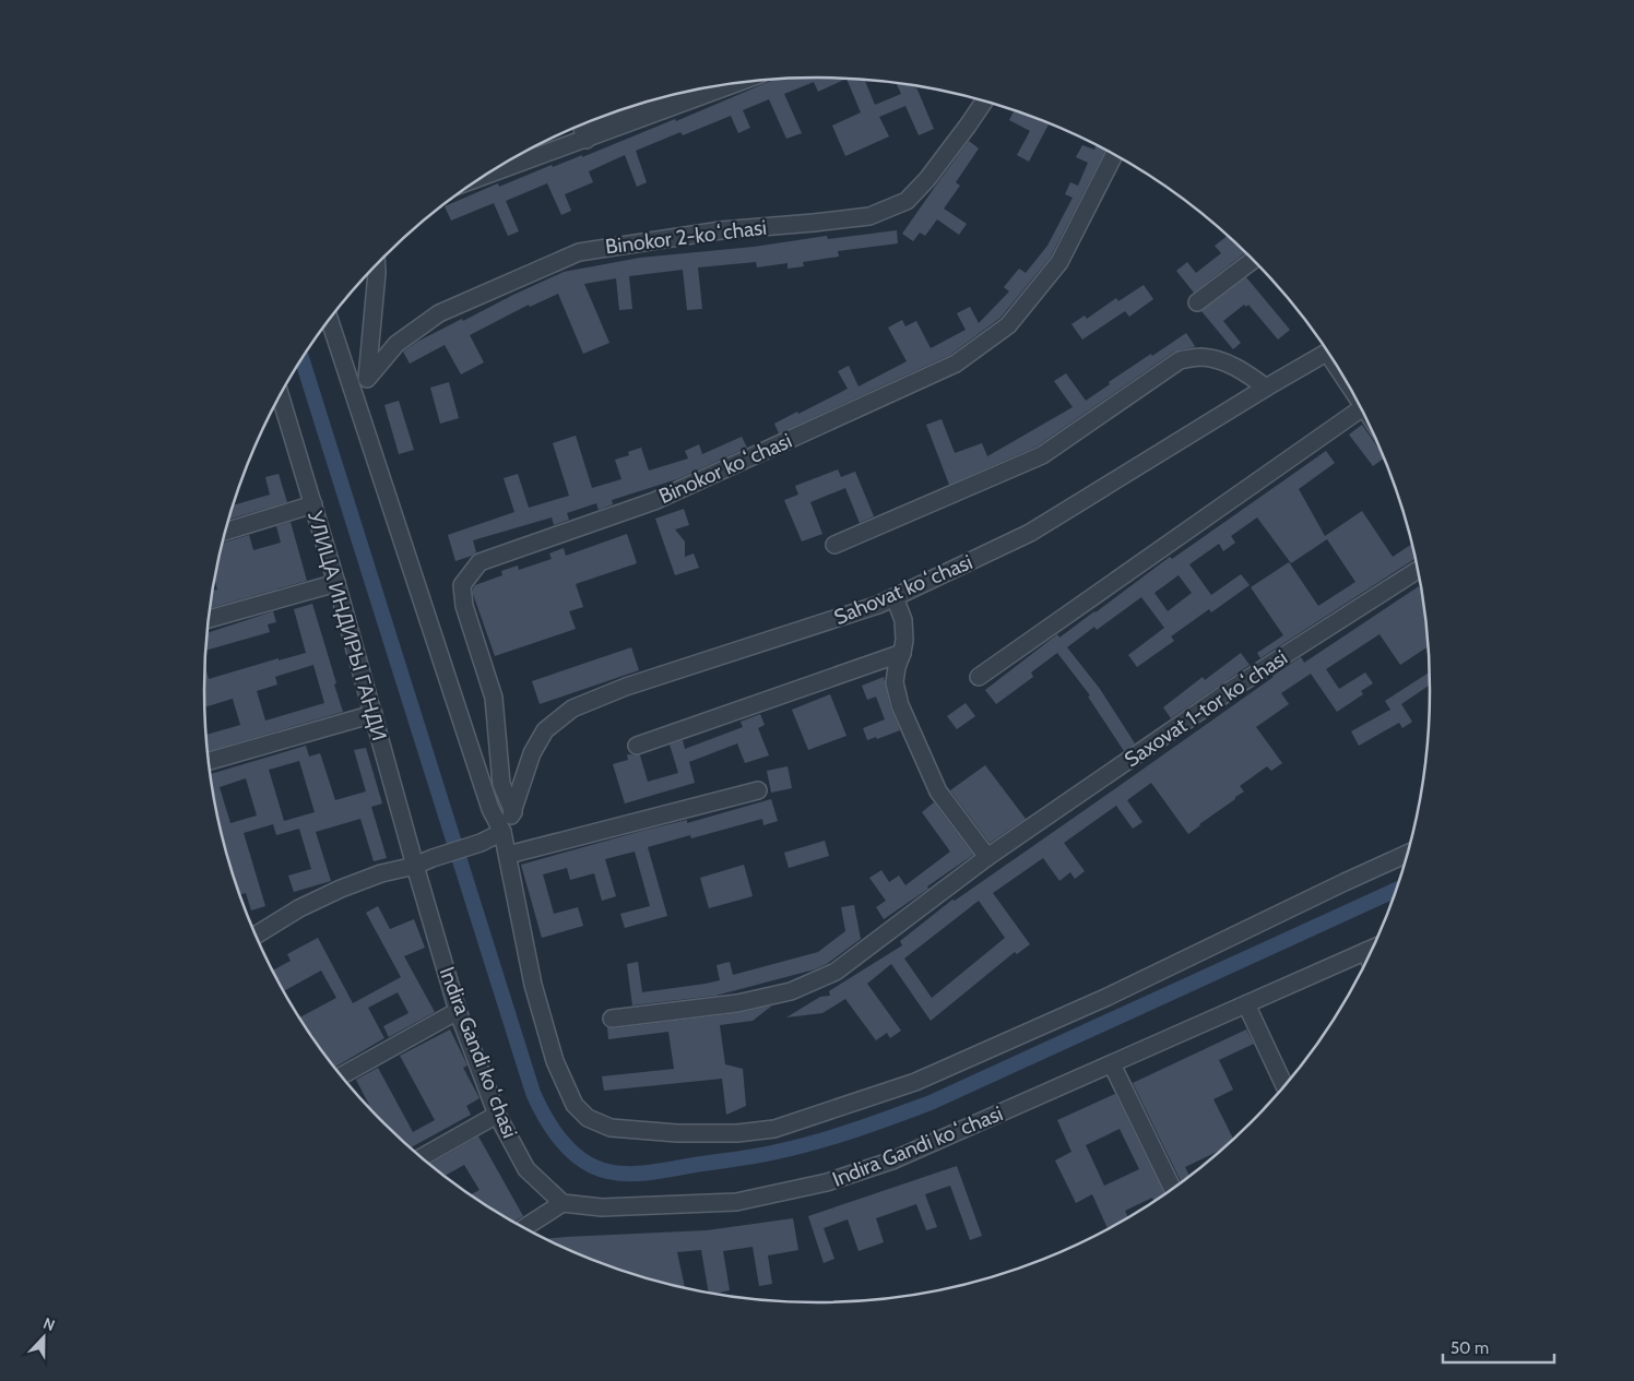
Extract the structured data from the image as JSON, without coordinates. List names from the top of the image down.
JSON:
{
  "streets": {
    "street": [
      "Binokor 2-koʻchasi",
      "Binokor koʻchasi",
      "Sahovat koʻchasi",
      "УЛИЦА ИНДИРЫ ГАНДИ",
      "Saxovat 1-tor koʻchasi",
      "Indira Gandi koʻchasi"
    ]
  },
  "crossings": [
    ["Binokor koʻchasi", "Sahovat koʻchasi"],
    ["УЛИЦА ИНДИРЫ ГАНДИ", "Indira Gandi koʻchasi"]
  ],
  "scale_bar": "50 m",
  "north": "top"
}
